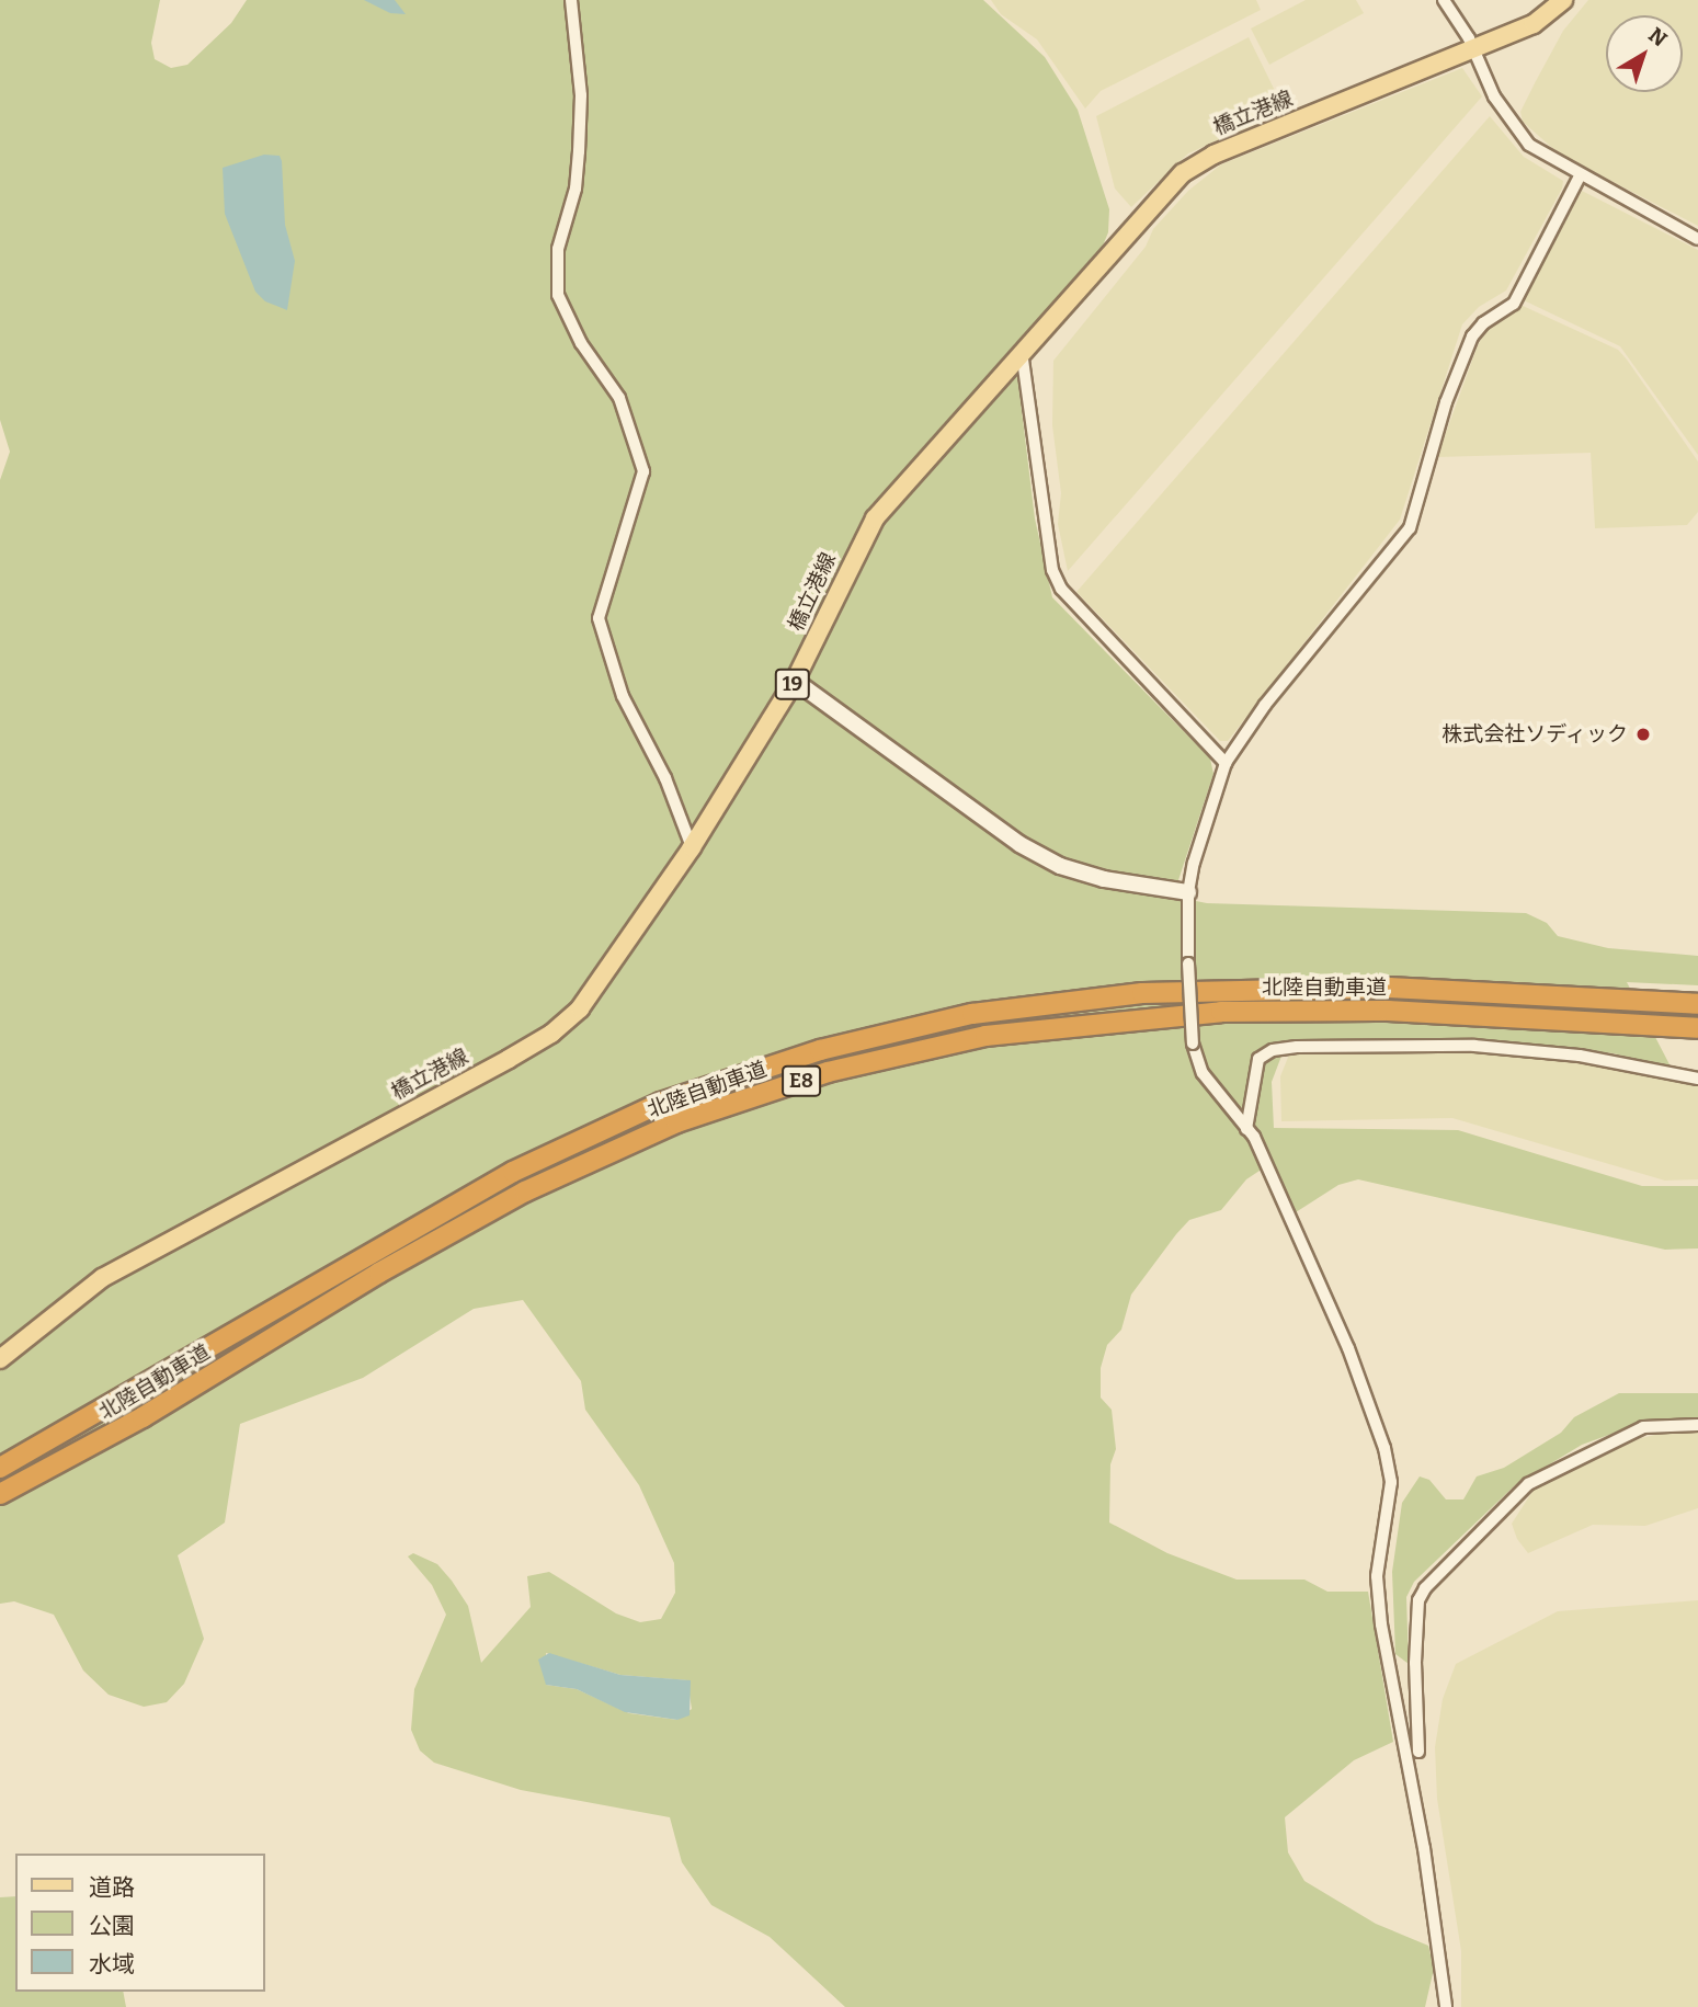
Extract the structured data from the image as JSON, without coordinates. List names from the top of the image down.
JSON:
{
  "streets": {
    "highway": ["北陸自動車道", "E8"],
    "main road": ["橋立港線", "19"]
  },
  "places": ["株式会社ソディック"],
  "legend": ["道路", "公園", "水域"],
  "north": "top right"
}
